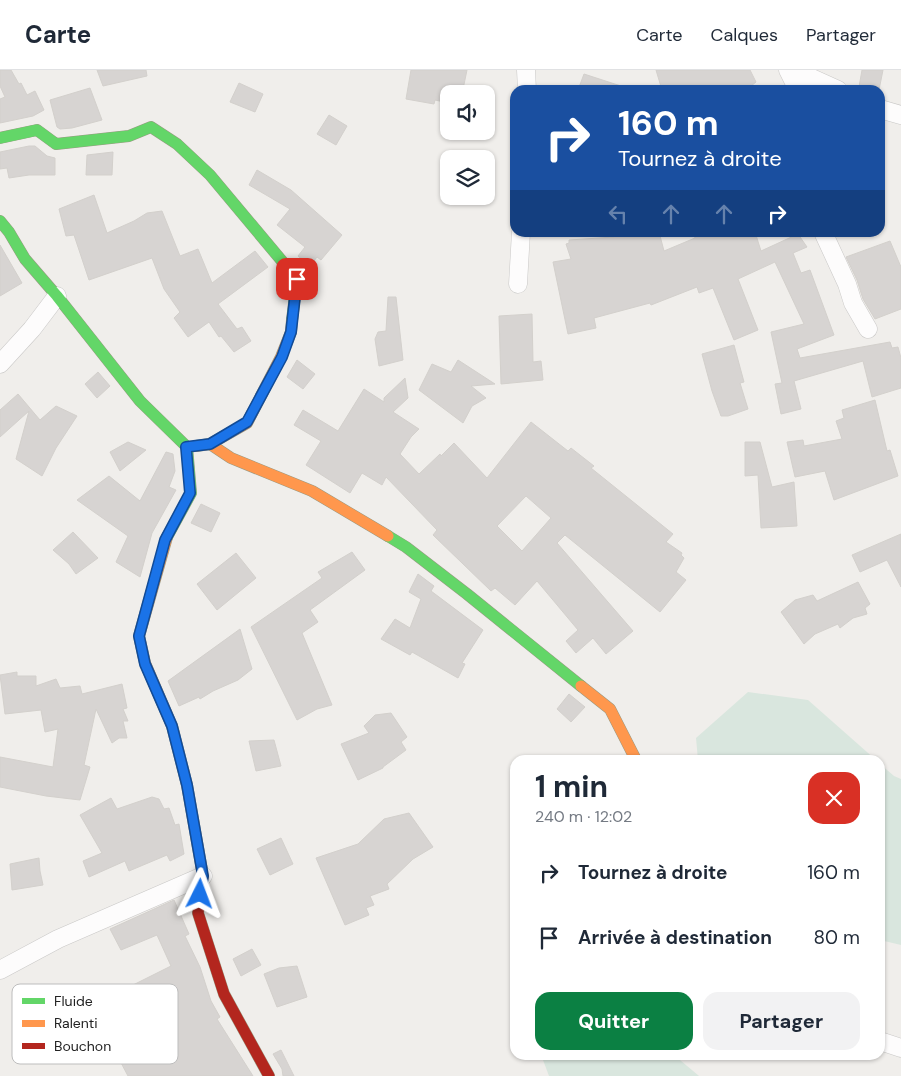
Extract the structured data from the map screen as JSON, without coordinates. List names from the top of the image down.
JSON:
{
  "legend": ["Fluide", "Ralenti", "Bouchon"],
  "page": {
    "header": "Carte",
    "nav": ["Carte", "Calques", "Partager"],
    "turn": ["160 m", "Tournez à droite"],
    "heading": ["1 min", "240 m · 12:02"],
    "list": [
      {
        "name": "Tournez à droite",
        "value": "160 m"
      },
      {
        "name": "Arrivée à destination",
        "value": "80 m"
      }
    ],
    "buttons": ["Quitter", "Partager"]
  }
}
